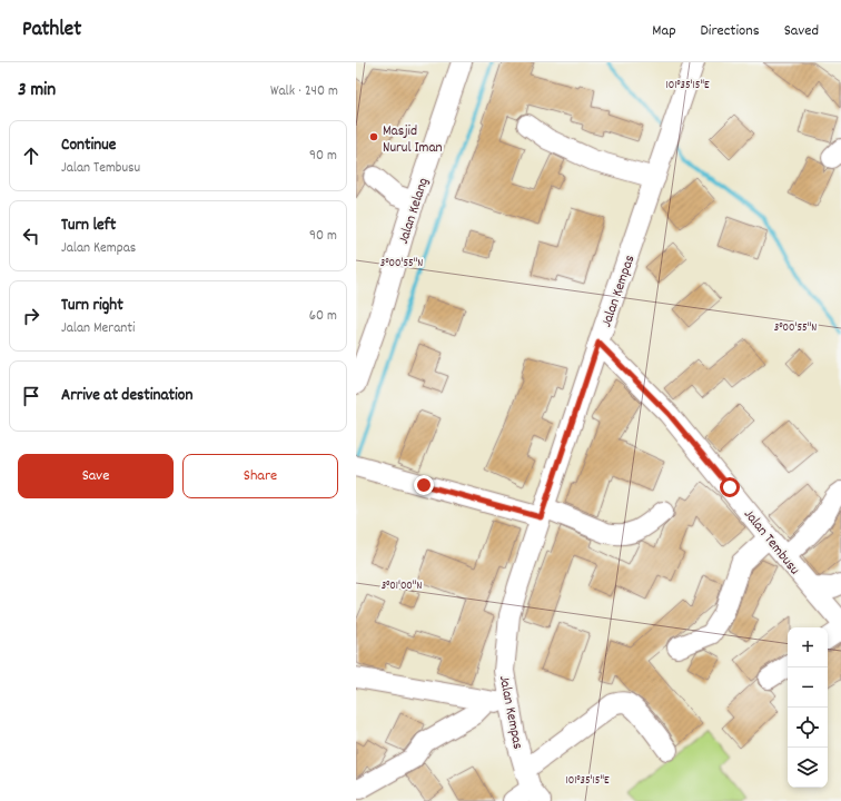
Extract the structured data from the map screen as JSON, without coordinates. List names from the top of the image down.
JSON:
{
  "streets": {
    "street": ["Jalan Kelang", "Jalan Kempas", "Jalan Tembusu"]
  },
  "crossings": [
    ["Jalan Kempas", "Jalan Tembusu"]
  ],
  "places": ["Masjid Nurul Iman"],
  "page": {
    "header": "Pathlet",
    "nav": ["Map", "Directions", "Saved"],
    "heading": ["3 min", "Walk · 240 m"],
    "list": [
      ["Continue", "Jalan Tembusu", "90 m"],
      ["Turn left", "Jalan Kempas", "90 m"],
      ["Turn right", "Jalan Meranti", "60 m"],
      "Arrive at destination"
    ],
    "buttons": ["Save", "Share"],
    "map_buttons": ["+", "−"]
  },
  "coordinates": ["101°35'15\"E", "3°00'55\"N", "3°01'00\"N"]
}
